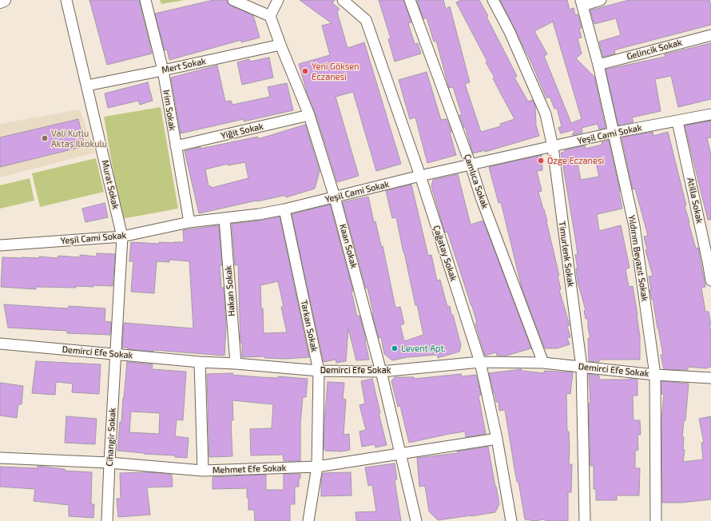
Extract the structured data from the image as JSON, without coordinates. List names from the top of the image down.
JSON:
{
  "streets": {
    "street": [
      "Gelincik Sokak",
      "Mert Sokak",
      "Irim Sokak",
      "Yiğit Sokak",
      "Yeşil Cami Sokak",
      "Çamlıca Sokak",
      "Murat Sokak",
      "Atilla Sokak",
      "Kaan Sokak",
      "Çağatay Sokak",
      "Timurlenk Sokak",
      "Yıldırım Beyazıt Sokak",
      "Hakan Sokak",
      "Tarkan Sokak",
      "Demirci Efe Sokak",
      "Cihangir Sokak",
      "Mehmet Efe Sokak"
    ]
  },
  "crossings": [
    ["Gelincik Sokak", "Yıldırım Beyazıt Sokak"],
    ["Mert Sokak", "Irim Sokak"],
    ["Mert Sokak", "Murat Sokak"],
    ["Mert Sokak", "Kaan Sokak"],
    ["Irim Sokak", "Yiğit Sokak"],
    ["Irim Sokak", "Yeşil Cami Sokak"],
    ["Yiğit Sokak", "Kaan Sokak"],
    ["Yeşil Cami Sokak", "Çamlıca Sokak"],
    ["Yeşil Cami Sokak", "Murat Sokak"],
    ["Yeşil Cami Sokak", "Atilla Sokak"],
    ["Yeşil Cami Sokak", "Kaan Sokak"],
    ["Yeşil Cami Sokak", "Çağatay Sokak"],
    ["Yeşil Cami Sokak", "Timurlenk Sokak"],
    ["Yeşil Cami Sokak", "Yıldırım Beyazıt Sokak"],
    ["Yeşil Cami Sokak", "Hakan Sokak"],
    ["Yeşil Cami Sokak", "Tarkan Sokak"],
    ["Çamlıca Sokak", "Demirci Efe Sokak"],
    ["Murat Sokak", "Demirci Efe Sokak"],
    ["Murat Sokak", "Cihangir Sokak"],
    ["Kaan Sokak", "Demirci Efe Sokak"],
    ["Kaan Sokak", "Mehmet Efe Sokak"],
    ["Çağatay Sokak", "Demirci Efe Sokak"],
    ["Çağatay Sokak", "Mehmet Efe Sokak"],
    ["Timurlenk Sokak", "Demirci Efe Sokak"],
    ["Yıldırım Beyazıt Sokak", "Demirci Efe Sokak"],
    ["Hakan Sokak", "Demirci Efe Sokak"],
    ["Tarkan Sokak", "Demirci Efe Sokak"],
    ["Tarkan Sokak", "Mehmet Efe Sokak"],
    ["Demirci Efe Sokak", "Cihangir Sokak"],
    ["Cihangir Sokak", "Mehmet Efe Sokak"]
  ],
  "places": [
    "Yeni Göksen Eczanesi",
    "Vali Kutlu Aktaş İlkokulu",
    "Özge Eczanesi",
    "Levent Apt."
  ]
}
